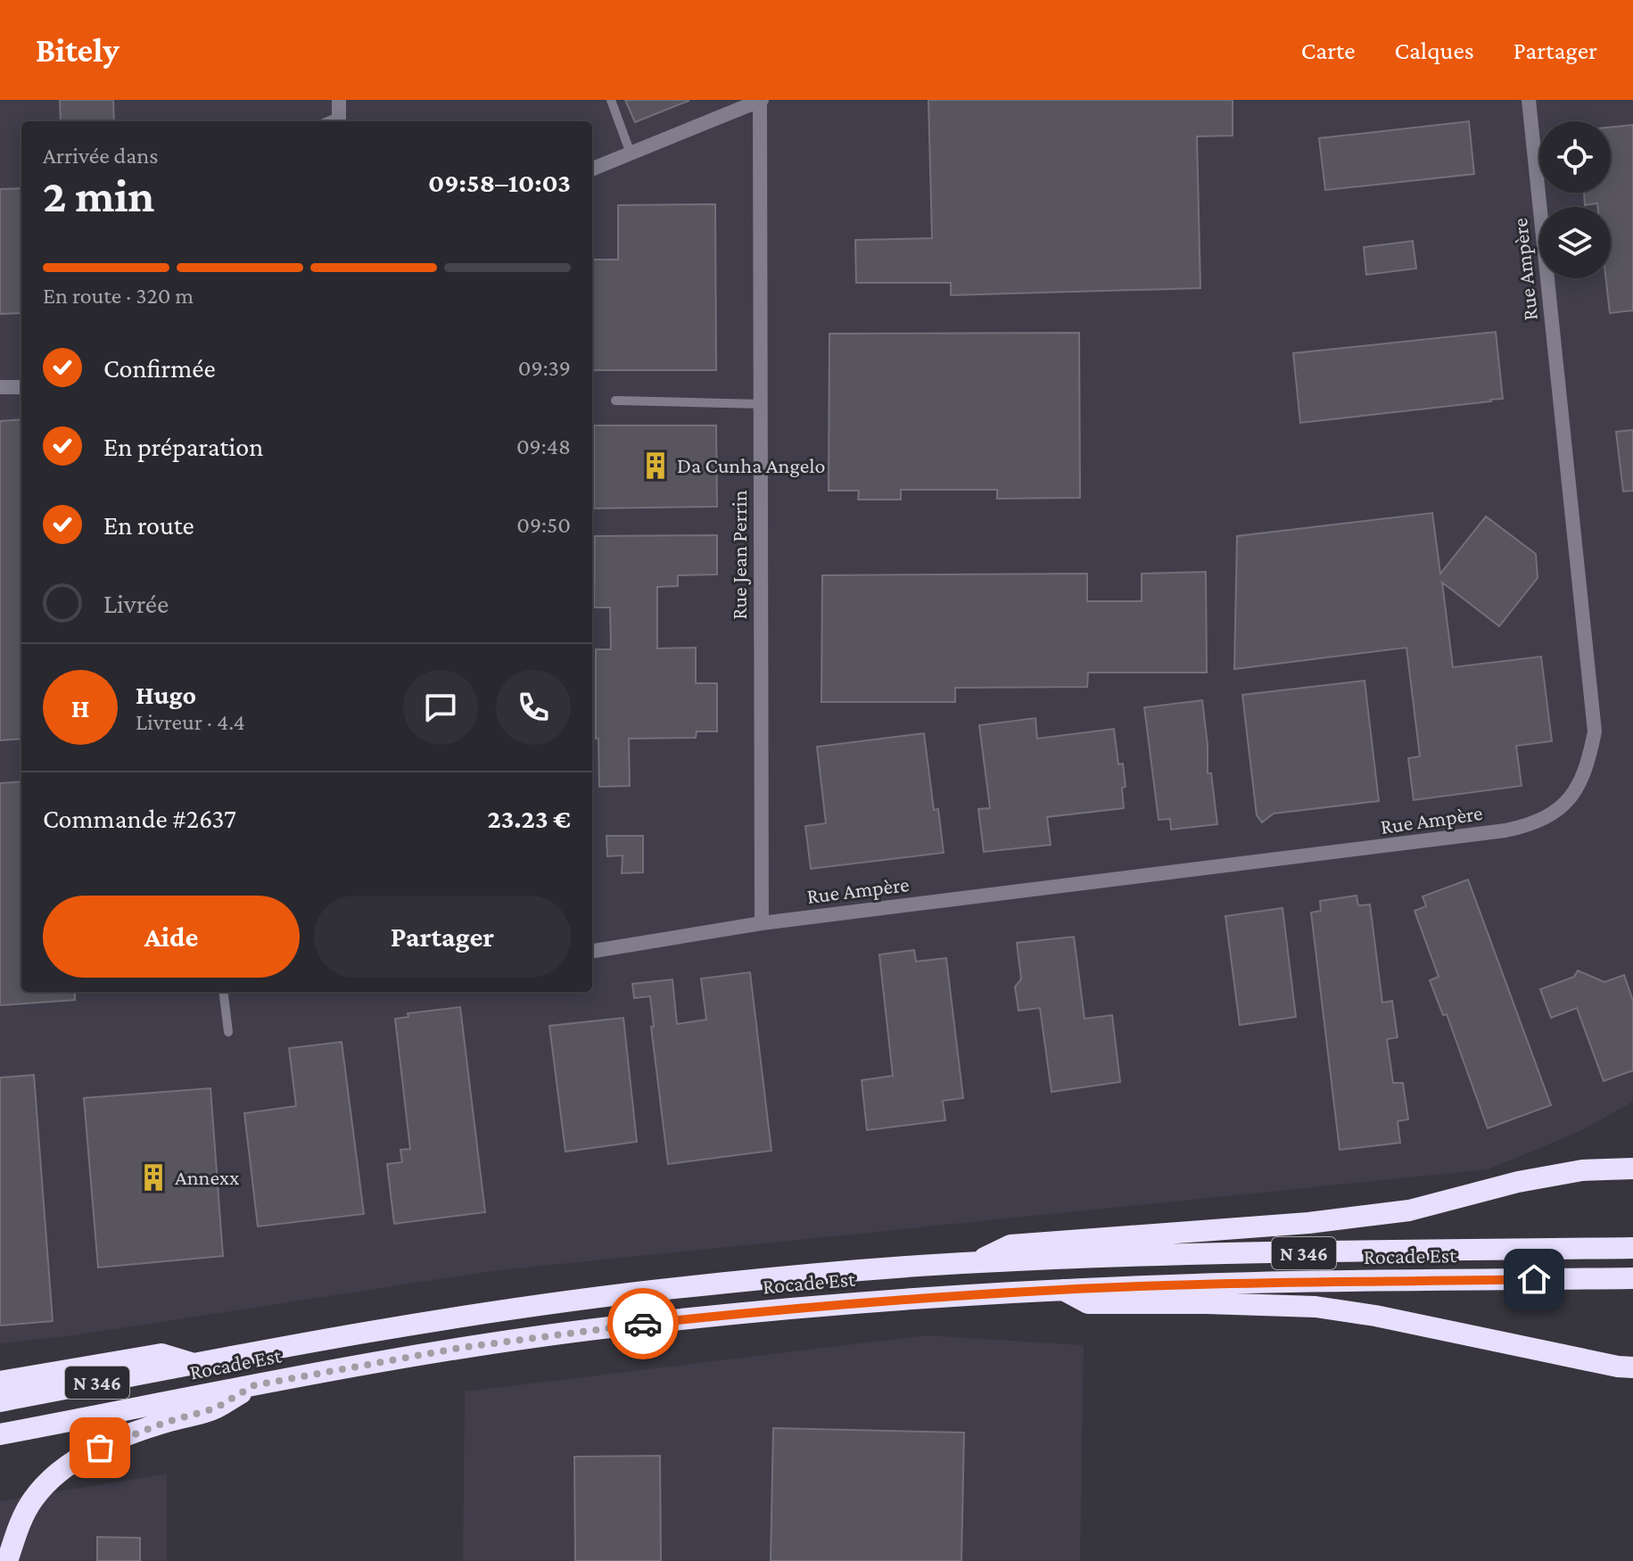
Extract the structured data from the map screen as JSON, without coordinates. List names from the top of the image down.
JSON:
{
  "streets": {
    "highway": ["N 346", "Rocade Est"],
    "street": ["Rue Ampère", "Rue Jean Perrin"]
  },
  "crossings": [
    ["Rue Ampère", "Rue Jean Perrin"]
  ],
  "places": {
    "building": ["Da Cunha Angelo", "Annexx"]
  },
  "page": {
    "header": "Bitely",
    "nav": ["Carte", "Calques", "Partager"],
    "heading": ["2 min", "Arrivée dans", "09:58–10:03"],
    "panel": [
      "Hugo",
      "Livreur · 4.4",
      "Commande #2637",
      "23.23 €"
    ],
    "bar": "En route · 320 m",
    "list": [
      ["Confirmée", "09:39"],
      ["En préparation", "09:48"],
      ["En route", "09:50"],
      "Livrée"
    ],
    "round": "H",
    "buttons": ["Aide", "Partager"]
  }
}
